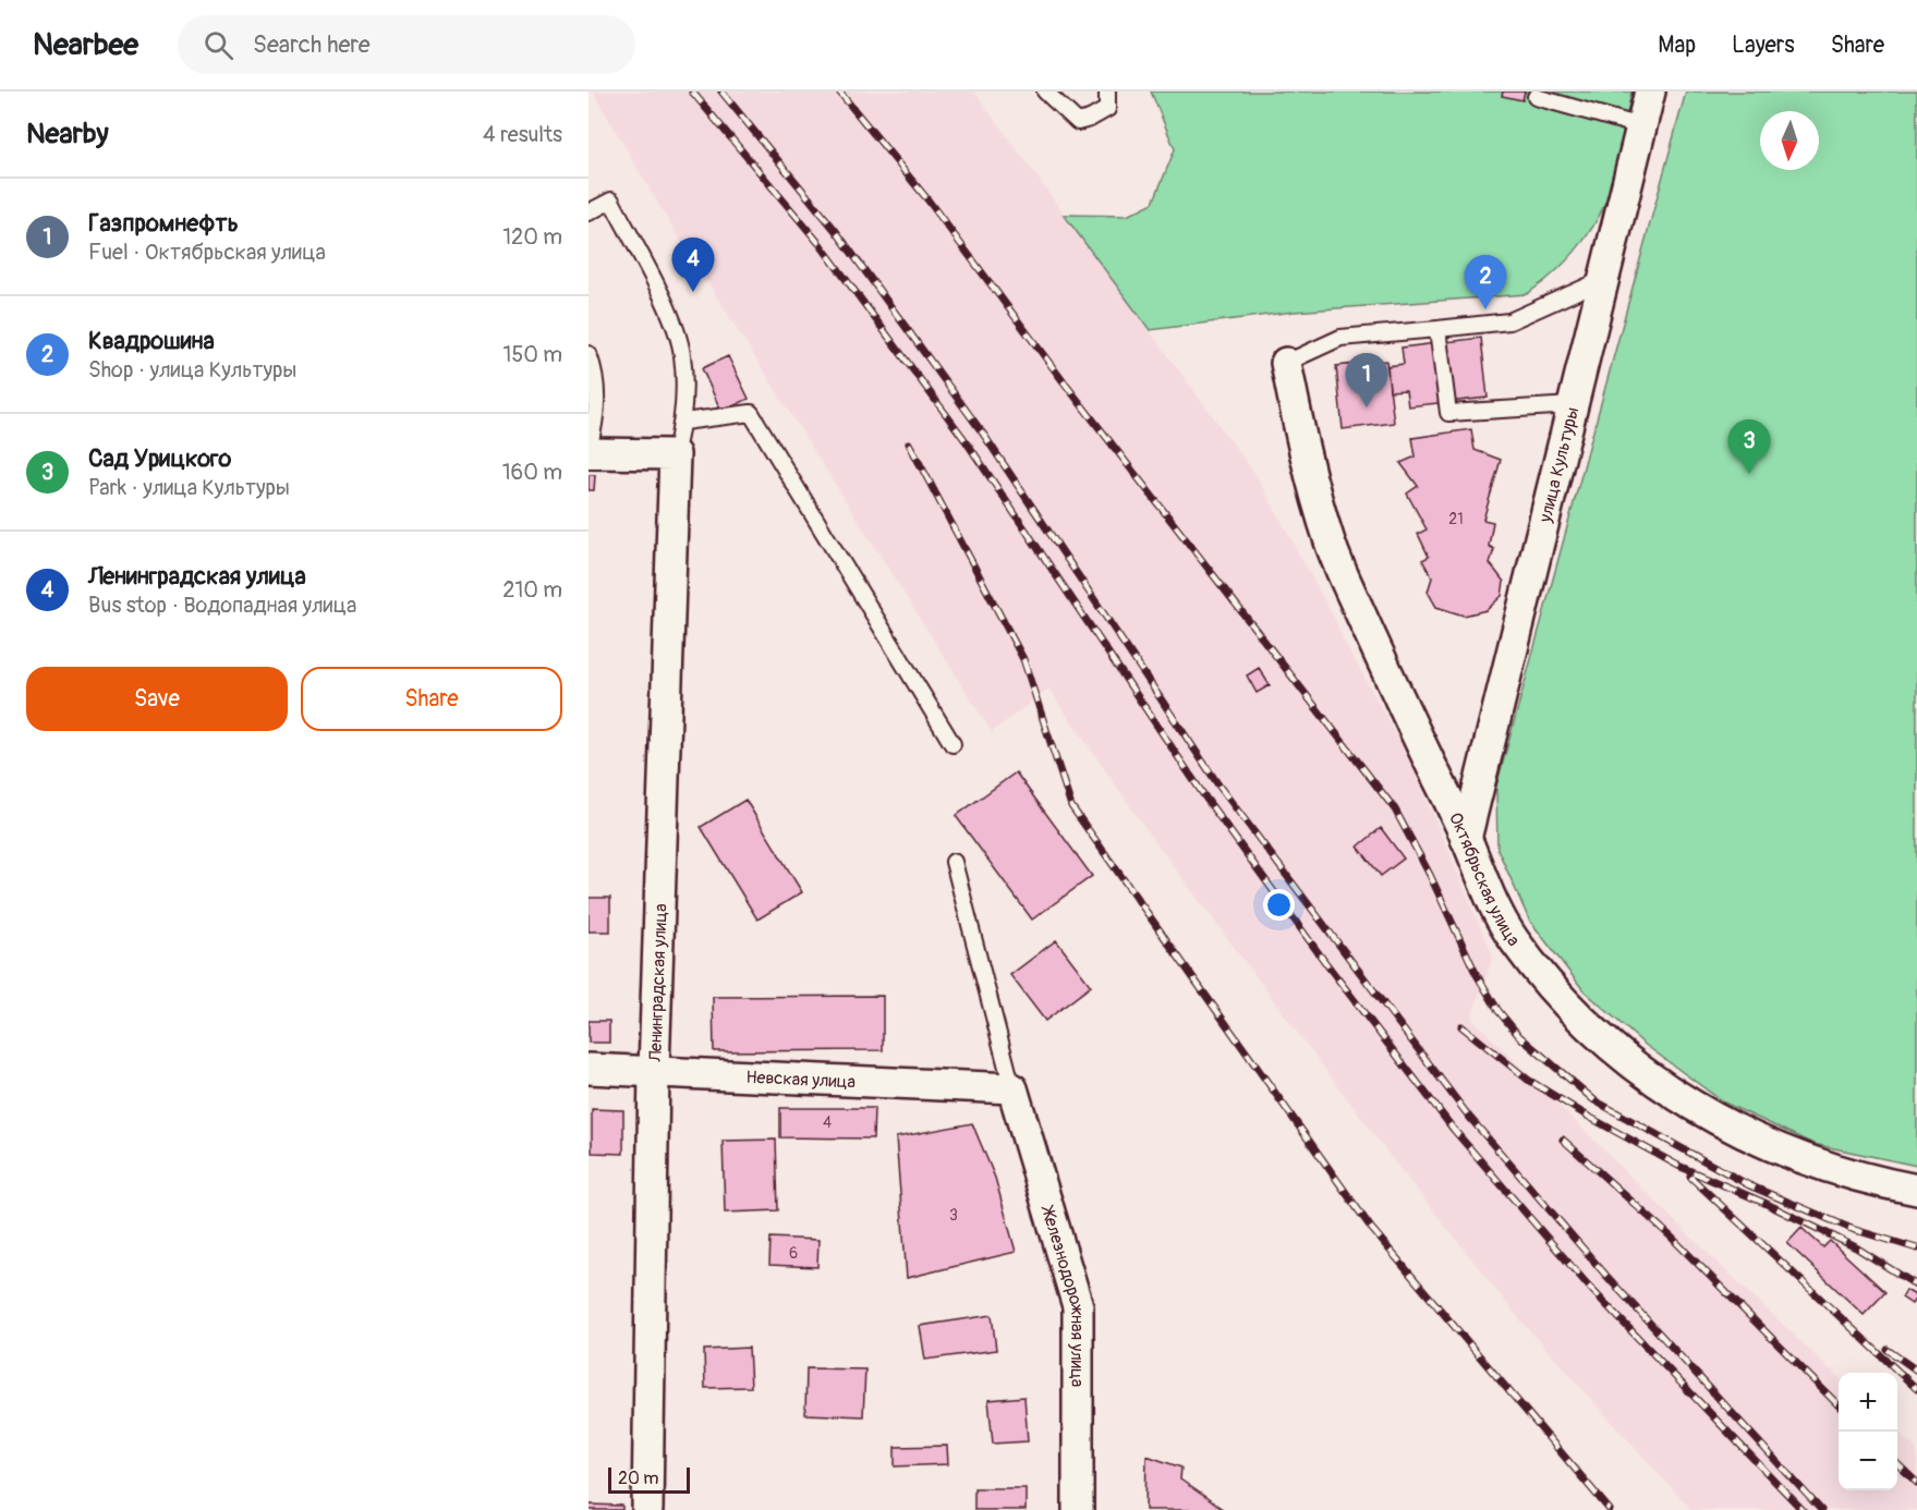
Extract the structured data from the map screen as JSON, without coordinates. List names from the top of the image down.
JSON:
{
  "streets": {
    "street": [
      "улица Культуры",
      "Октябрьская улица",
      "Ленинградская улица",
      "Невская улица",
      "Железнодорожная улица"
    ]
  },
  "crossings": [
    ["улица Культуры", "Октябрьская улица"],
    ["Ленинградская улица", "Невская улица"],
    ["Невская улица", "Железнодорожная улица"]
  ],
  "house_numbers": [
    "21",
    "4",
    "3",
    "6"
  ],
  "scale_bar": "20 m",
  "north": "bottom",
  "page": {
    "header": "Nearbee",
    "search": "Search here",
    "nav": ["Map", "Layers", "Share"],
    "heading": ["Nearby", "4 results"],
    "list": [
      {
        "mark": "1",
        "name": "Газпромнефть",
        "note": "Fuel · Октябрьская улица",
        "value": "120 m"
      },
      {
        "mark": "2",
        "name": "Квадрошина",
        "note": "Shop · улица Культуры",
        "value": "150 m"
      },
      {
        "mark": "3",
        "name": "Сад Урицкого",
        "note": "Park · улица Культуры",
        "value": "160 m"
      },
      {
        "mark": "4",
        "name": "Ленинградская улица",
        "note": "Bus stop · Водопадная улица",
        "value": "210 m"
      }
    ],
    "pins": [
      "4",
      "2",
      "1",
      "3"
    ],
    "buttons": ["Save", "Share"],
    "map_buttons": ["+", "−"],
    "scale": "20 m"
  }
}
